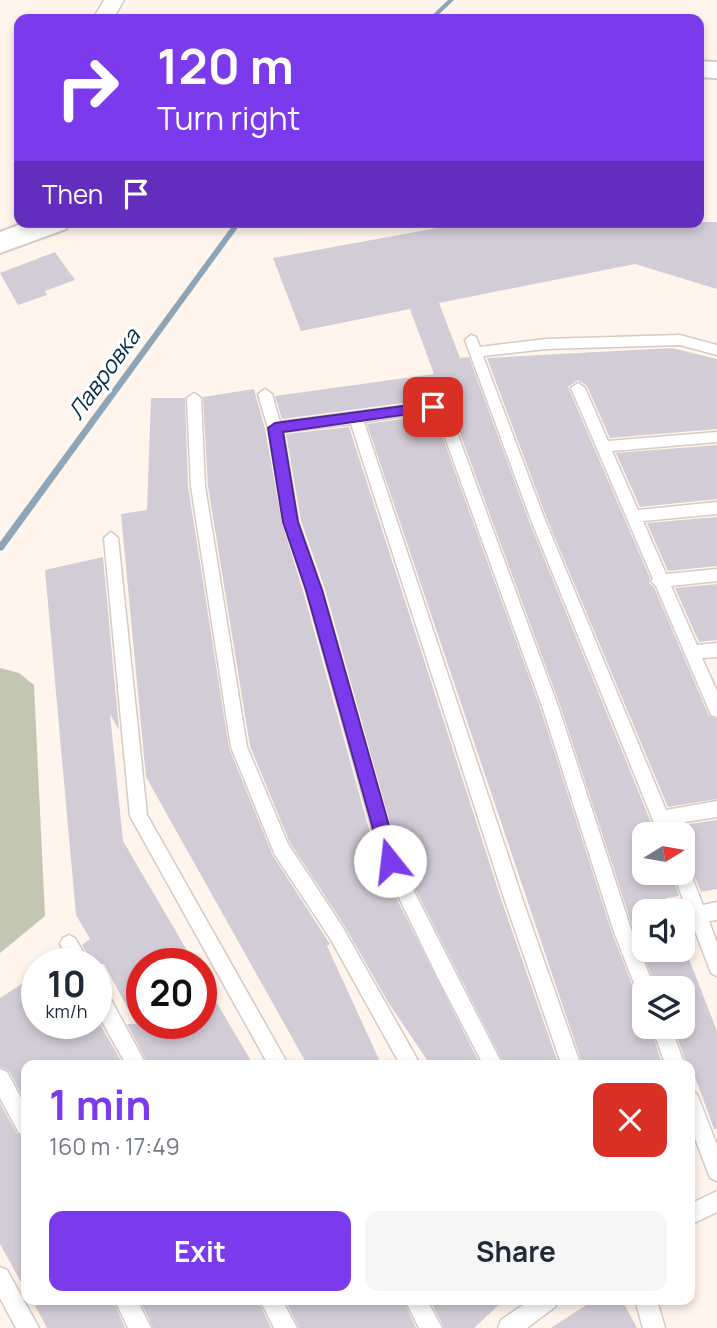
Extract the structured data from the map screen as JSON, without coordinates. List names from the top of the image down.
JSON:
{
  "water": ["Лавровка"],
  "north": "right",
  "page": {
    "turn": ["120 m", "Turn right"],
    "then": "Then",
    "speed": "10 km/h",
    "limit": "20",
    "heading": ["1 min", "160 m · 17:49"],
    "buttons": ["Exit", "Share"]
  }
}
